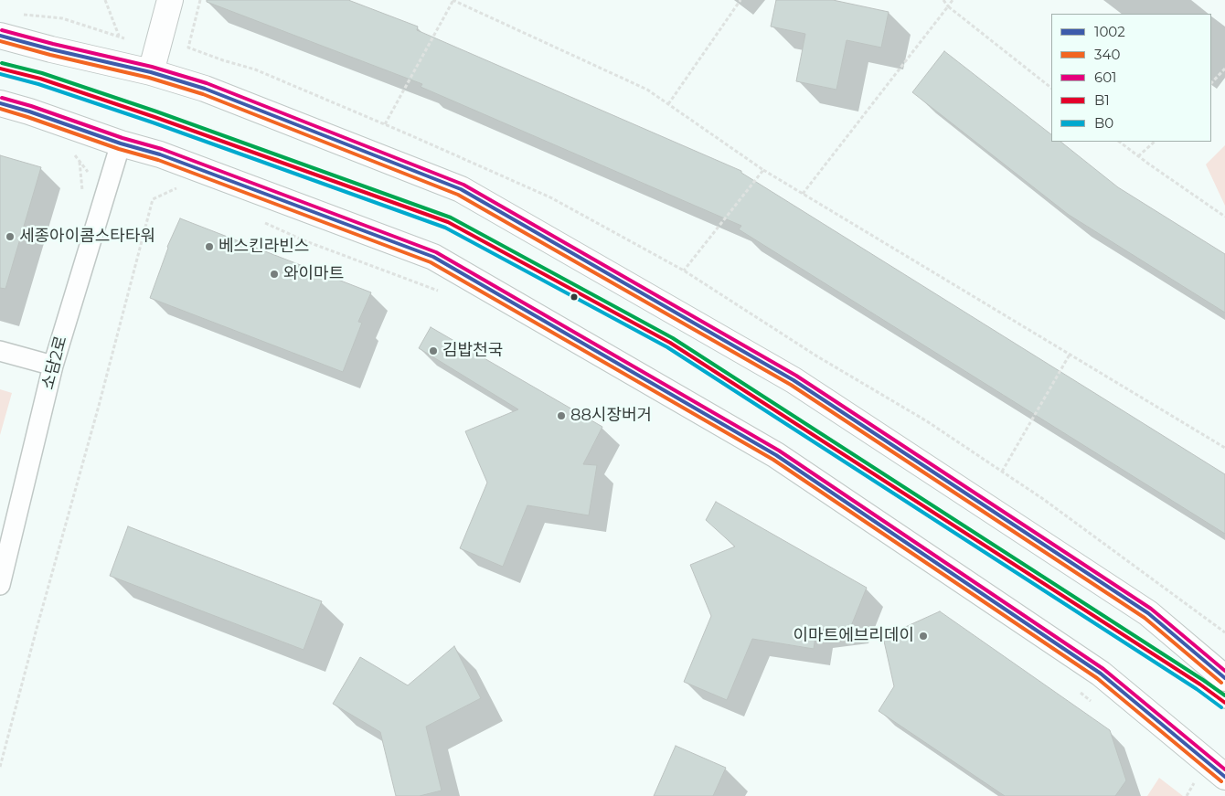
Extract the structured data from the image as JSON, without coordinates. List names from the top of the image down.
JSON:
{
  "streets": {
    "street": ["소담2로"]
  },
  "places": [
    "세종아이콤스타타워",
    "베스킨라빈스",
    "와이마트",
    "김밥천국",
    "88시장버거",
    "이마트에브리데이"
  ],
  "lines": [
    "transit line 601",
    "transit line 1002",
    "transit line 340",
    "transit line B1",
    "transit line B0"
  ],
  "legend": [
    "1002",
    "340",
    "601",
    "B1",
    "B0"
  ]
}
